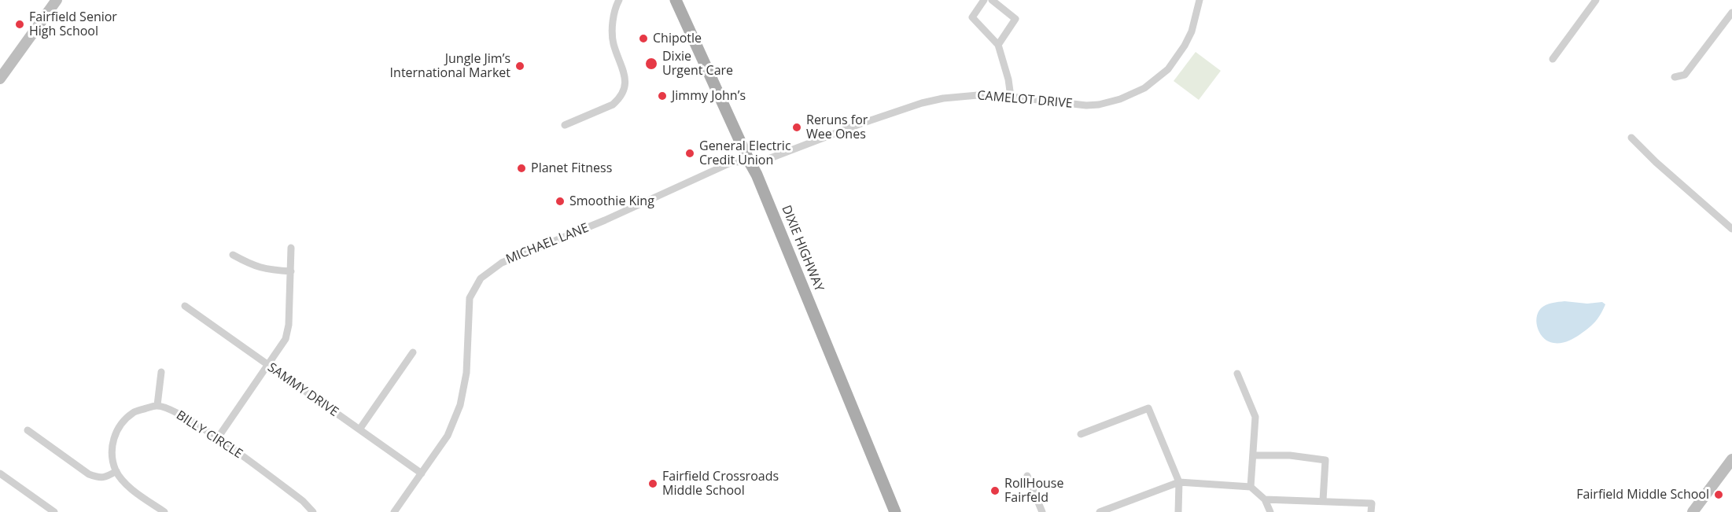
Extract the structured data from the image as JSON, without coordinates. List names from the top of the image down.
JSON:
{
  "streets": {
    "main road": ["DIXIE HIGHWAY"],
    "street": [
      "CAMELOT DRIVE",
      "MICHAEL LANE",
      "SAMMY DRIVE",
      "BILLY CIRCLE"
    ]
  },
  "crossings": [
    ["CAMELOT DRIVE", "MICHAEL LANE"],
    ["CAMELOT DRIVE", "DIXIE HIGHWAY"],
    ["MICHAEL LANE", "DIXIE HIGHWAY"],
    ["MICHAEL LANE", "SAMMY DRIVE"]
  ],
  "places": [
    "Fairfield Senior High School",
    "Chipotle",
    "Dixie Urgent Care",
    "Jungle Jim’s International Market",
    "Jimmy John’s",
    "Reruns for Wee Ones",
    "General Electric Credit Union",
    "Planet Fitness",
    "Smoothie King",
    "Fairfield Crossroads Middle School",
    "RollHouse Fairfeld",
    "Fairfield Middle School"
  ]
}
